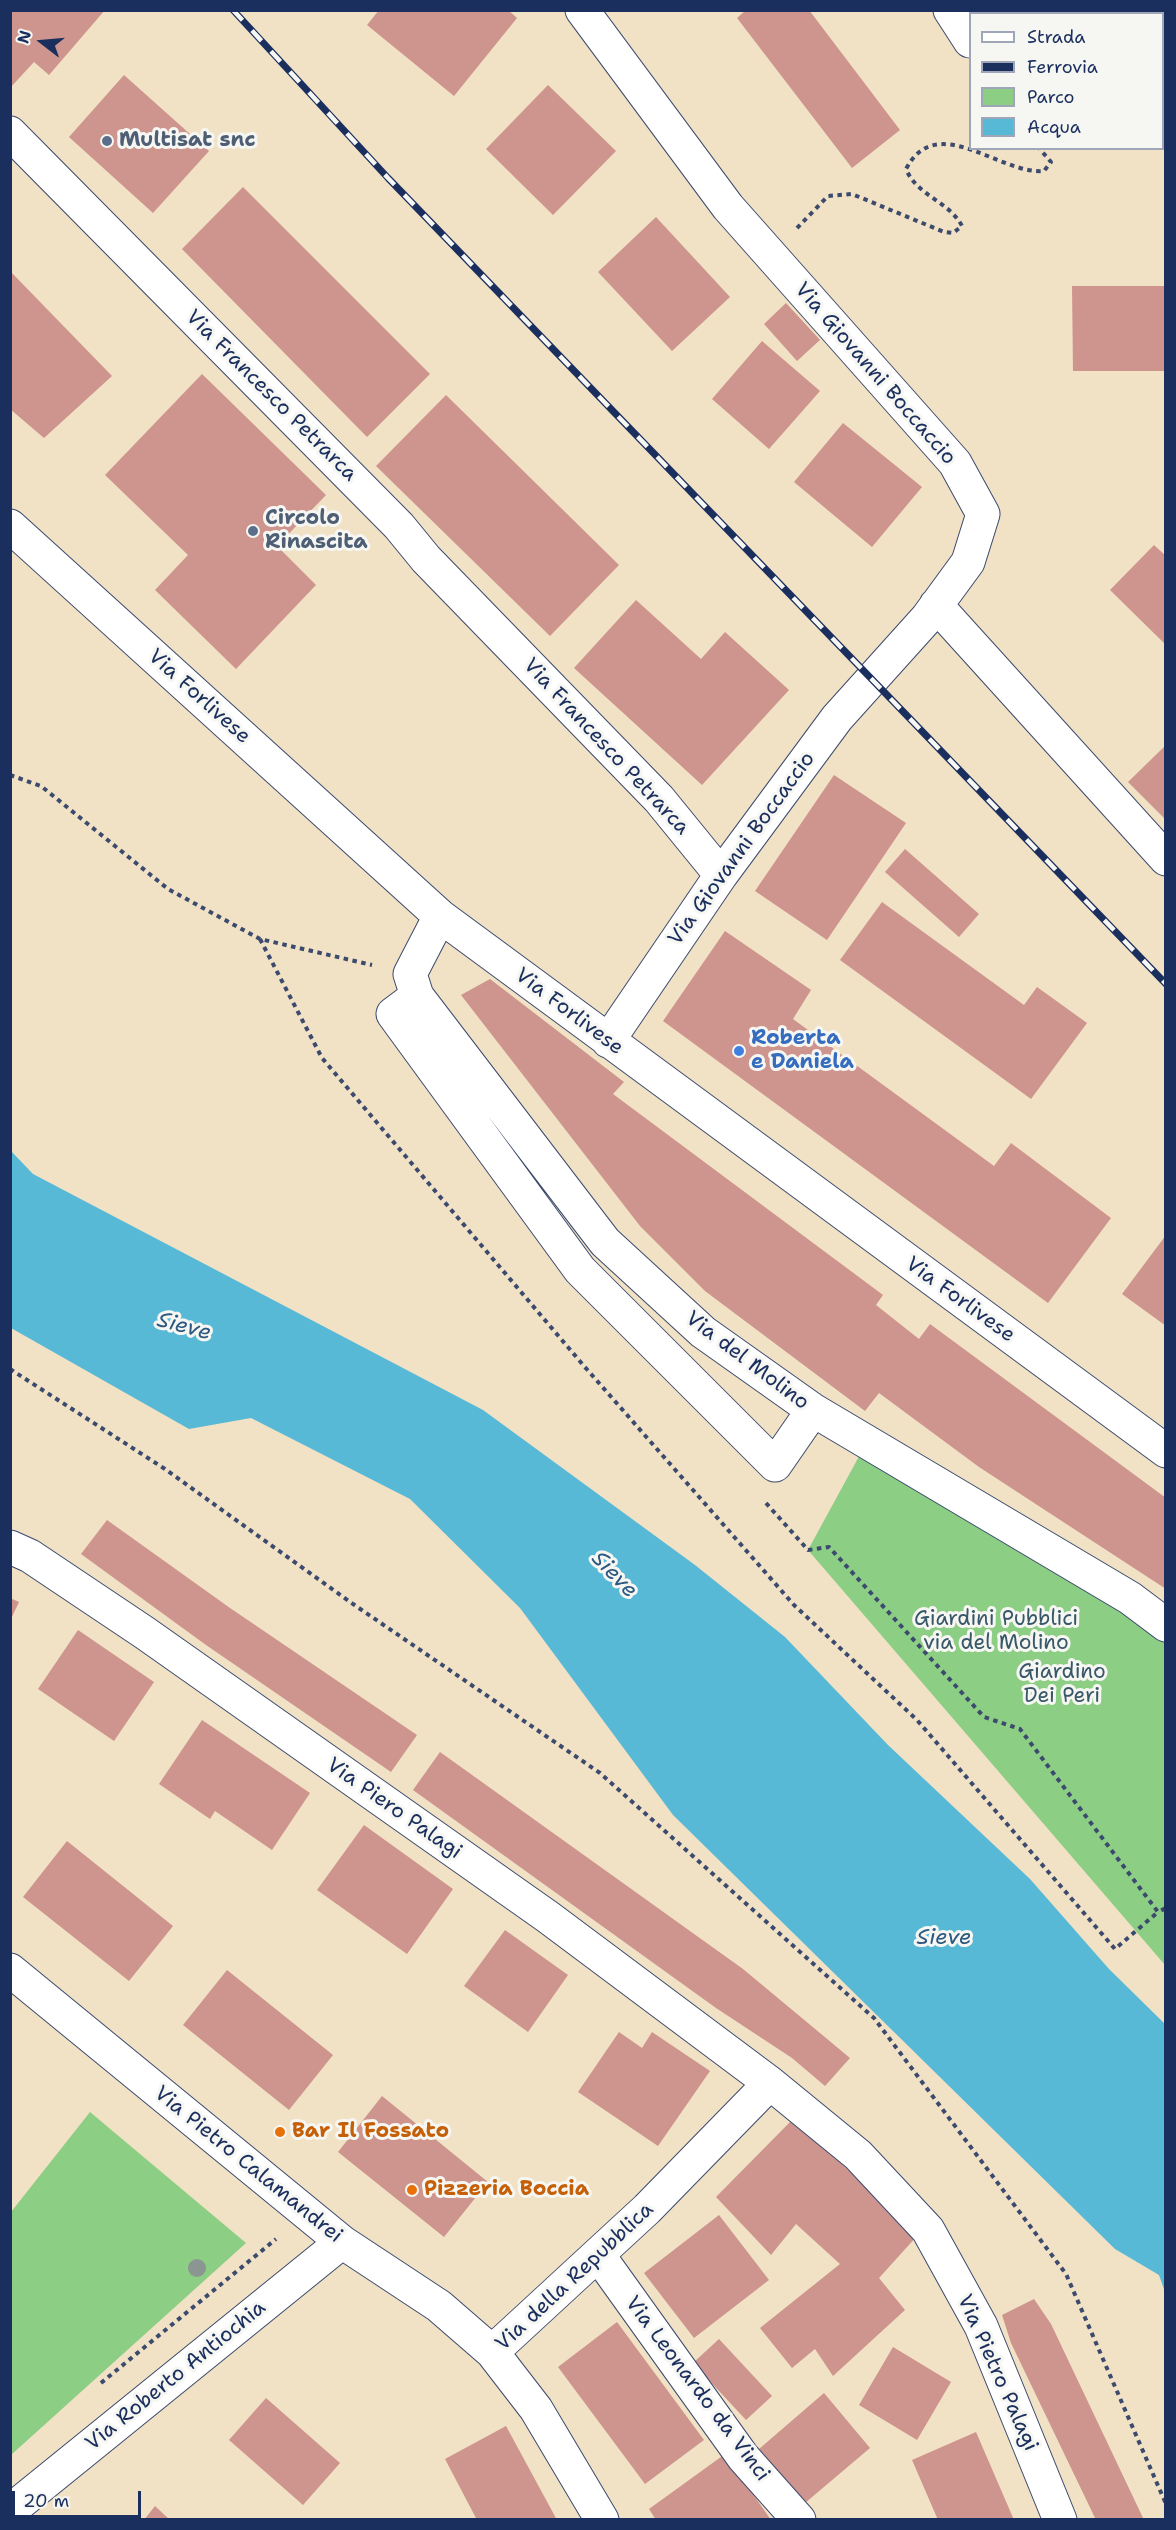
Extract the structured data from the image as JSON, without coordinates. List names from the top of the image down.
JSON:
{
  "streets": {
    "street": [
      "Via Giovanni Boccaccio",
      "Via Francesco Petrarca",
      "Via Forlivese",
      "Via del Molino",
      "Via Piero Palagi",
      "Via Pietro Calamandrei",
      "Via della Repubblica",
      "Via Pietro Palagi",
      "Via Roberto Antiochia",
      "Via Leonardo da Vinci"
    ]
  },
  "crossings": [
    ["Via Giovanni Boccaccio", "Via Francesco Petrarca"],
    ["Via Giovanni Boccaccio", "Via Forlivese"],
    ["Via Piero Palagi", "Via della Repubblica"],
    ["Via Piero Palagi", "Via Pietro Palagi"],
    ["Via Pietro Calamandrei", "Via della Repubblica"],
    ["Via Pietro Calamandrei", "Via Roberto Antiochia"],
    ["Via della Repubblica", "Via Pietro Palagi"],
    ["Via della Repubblica", "Via Leonardo da Vinci"]
  ],
  "water": ["Sieve"],
  "parks": ["Giardini Pubblici via del Molino", "Giardino Dei Peri"],
  "places": [
    "Multisat snc",
    "Circolo Rinascita",
    "Roberta e Daniela",
    "Bar Il Fossato",
    "Pizzeria Boccia"
  ],
  "legend": [
    "Strada",
    "Ferrovia",
    "Parco",
    "Acqua"
  ],
  "scale_bar": "20 m",
  "north": "left"
}
